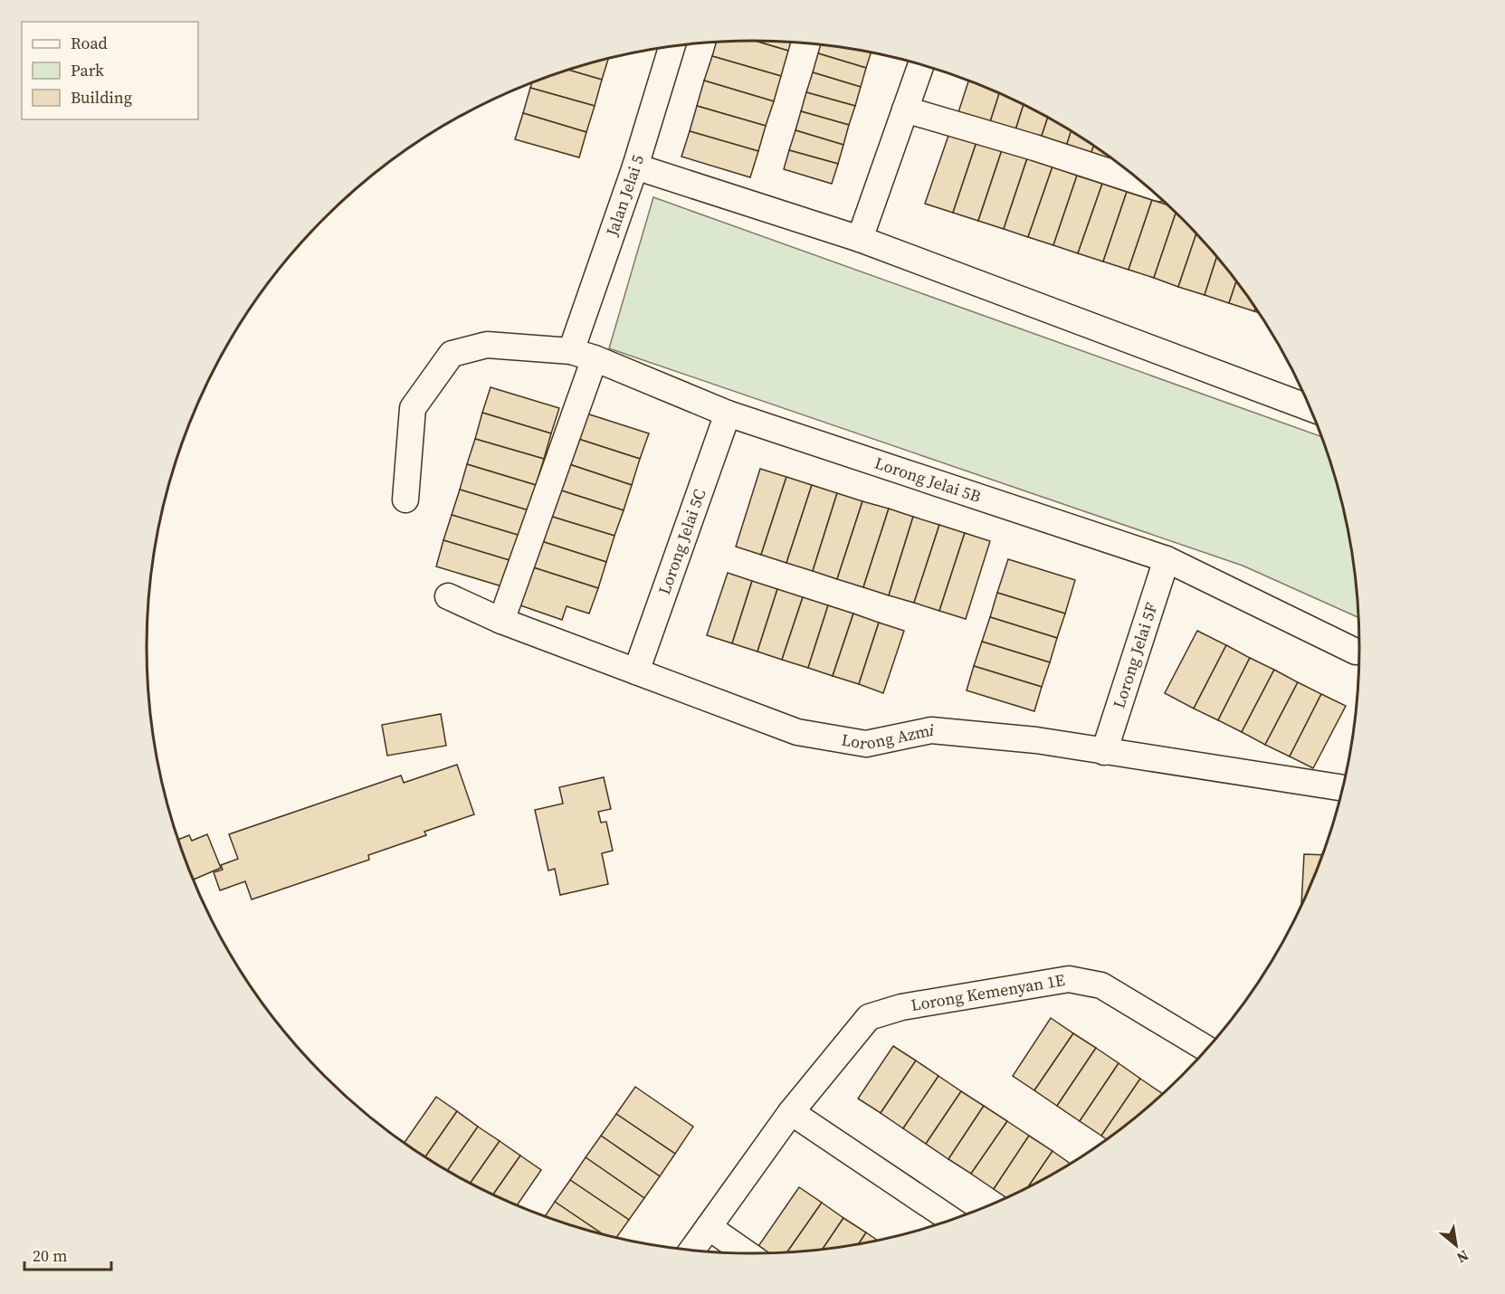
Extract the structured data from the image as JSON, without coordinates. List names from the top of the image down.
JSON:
{
  "streets": {
    "street": [
      "Jalan Jelai 5",
      "Lorong Jelai 5B",
      "Lorong Jelai 5C",
      "Lorong Jelai 5F",
      "Lorong Azmi",
      "Lorong Kemenyan 1E"
    ]
  },
  "crossings": [
    ["Jalan Jelai 5", "Lorong Jelai 5B"],
    ["Jalan Jelai 5", "Lorong Azmi"],
    ["Lorong Jelai 5B", "Lorong Jelai 5C"],
    ["Lorong Jelai 5B", "Lorong Jelai 5F"],
    ["Lorong Jelai 5C", "Lorong Azmi"],
    ["Lorong Jelai 5F", "Lorong Azmi"]
  ],
  "legend": ["Road", "Park", "Building"],
  "scale_bar": "20 m",
  "north": "bottom right"
}
